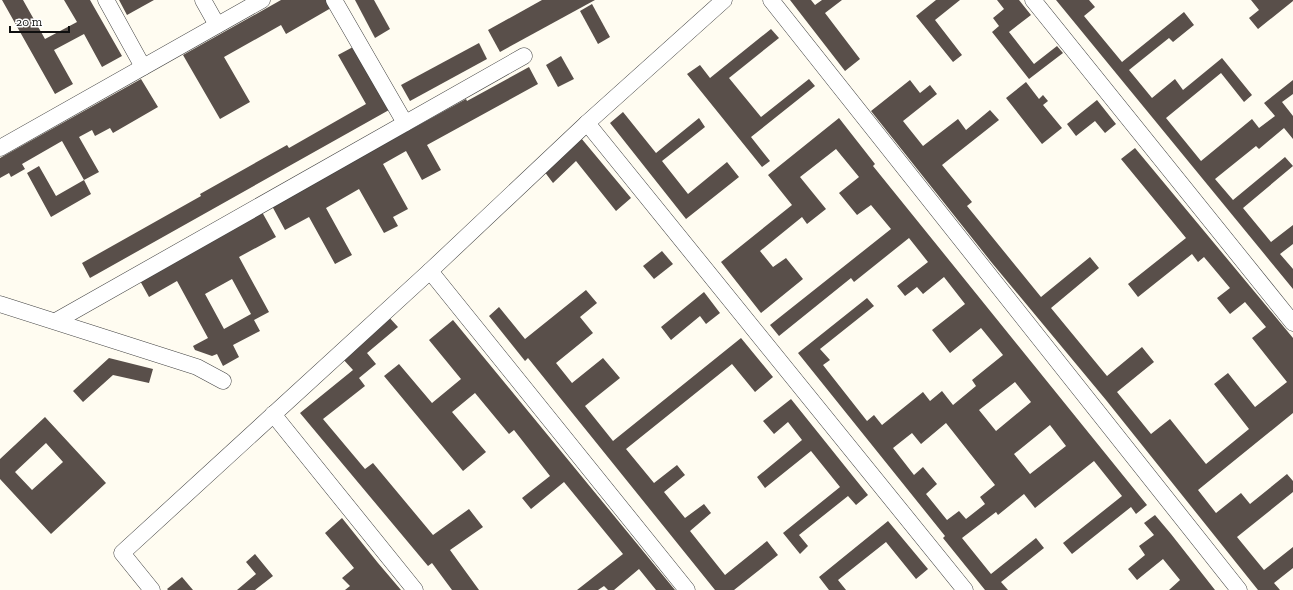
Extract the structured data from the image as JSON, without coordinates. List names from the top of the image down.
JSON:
{
  "scale_bar": "20 m"
}
